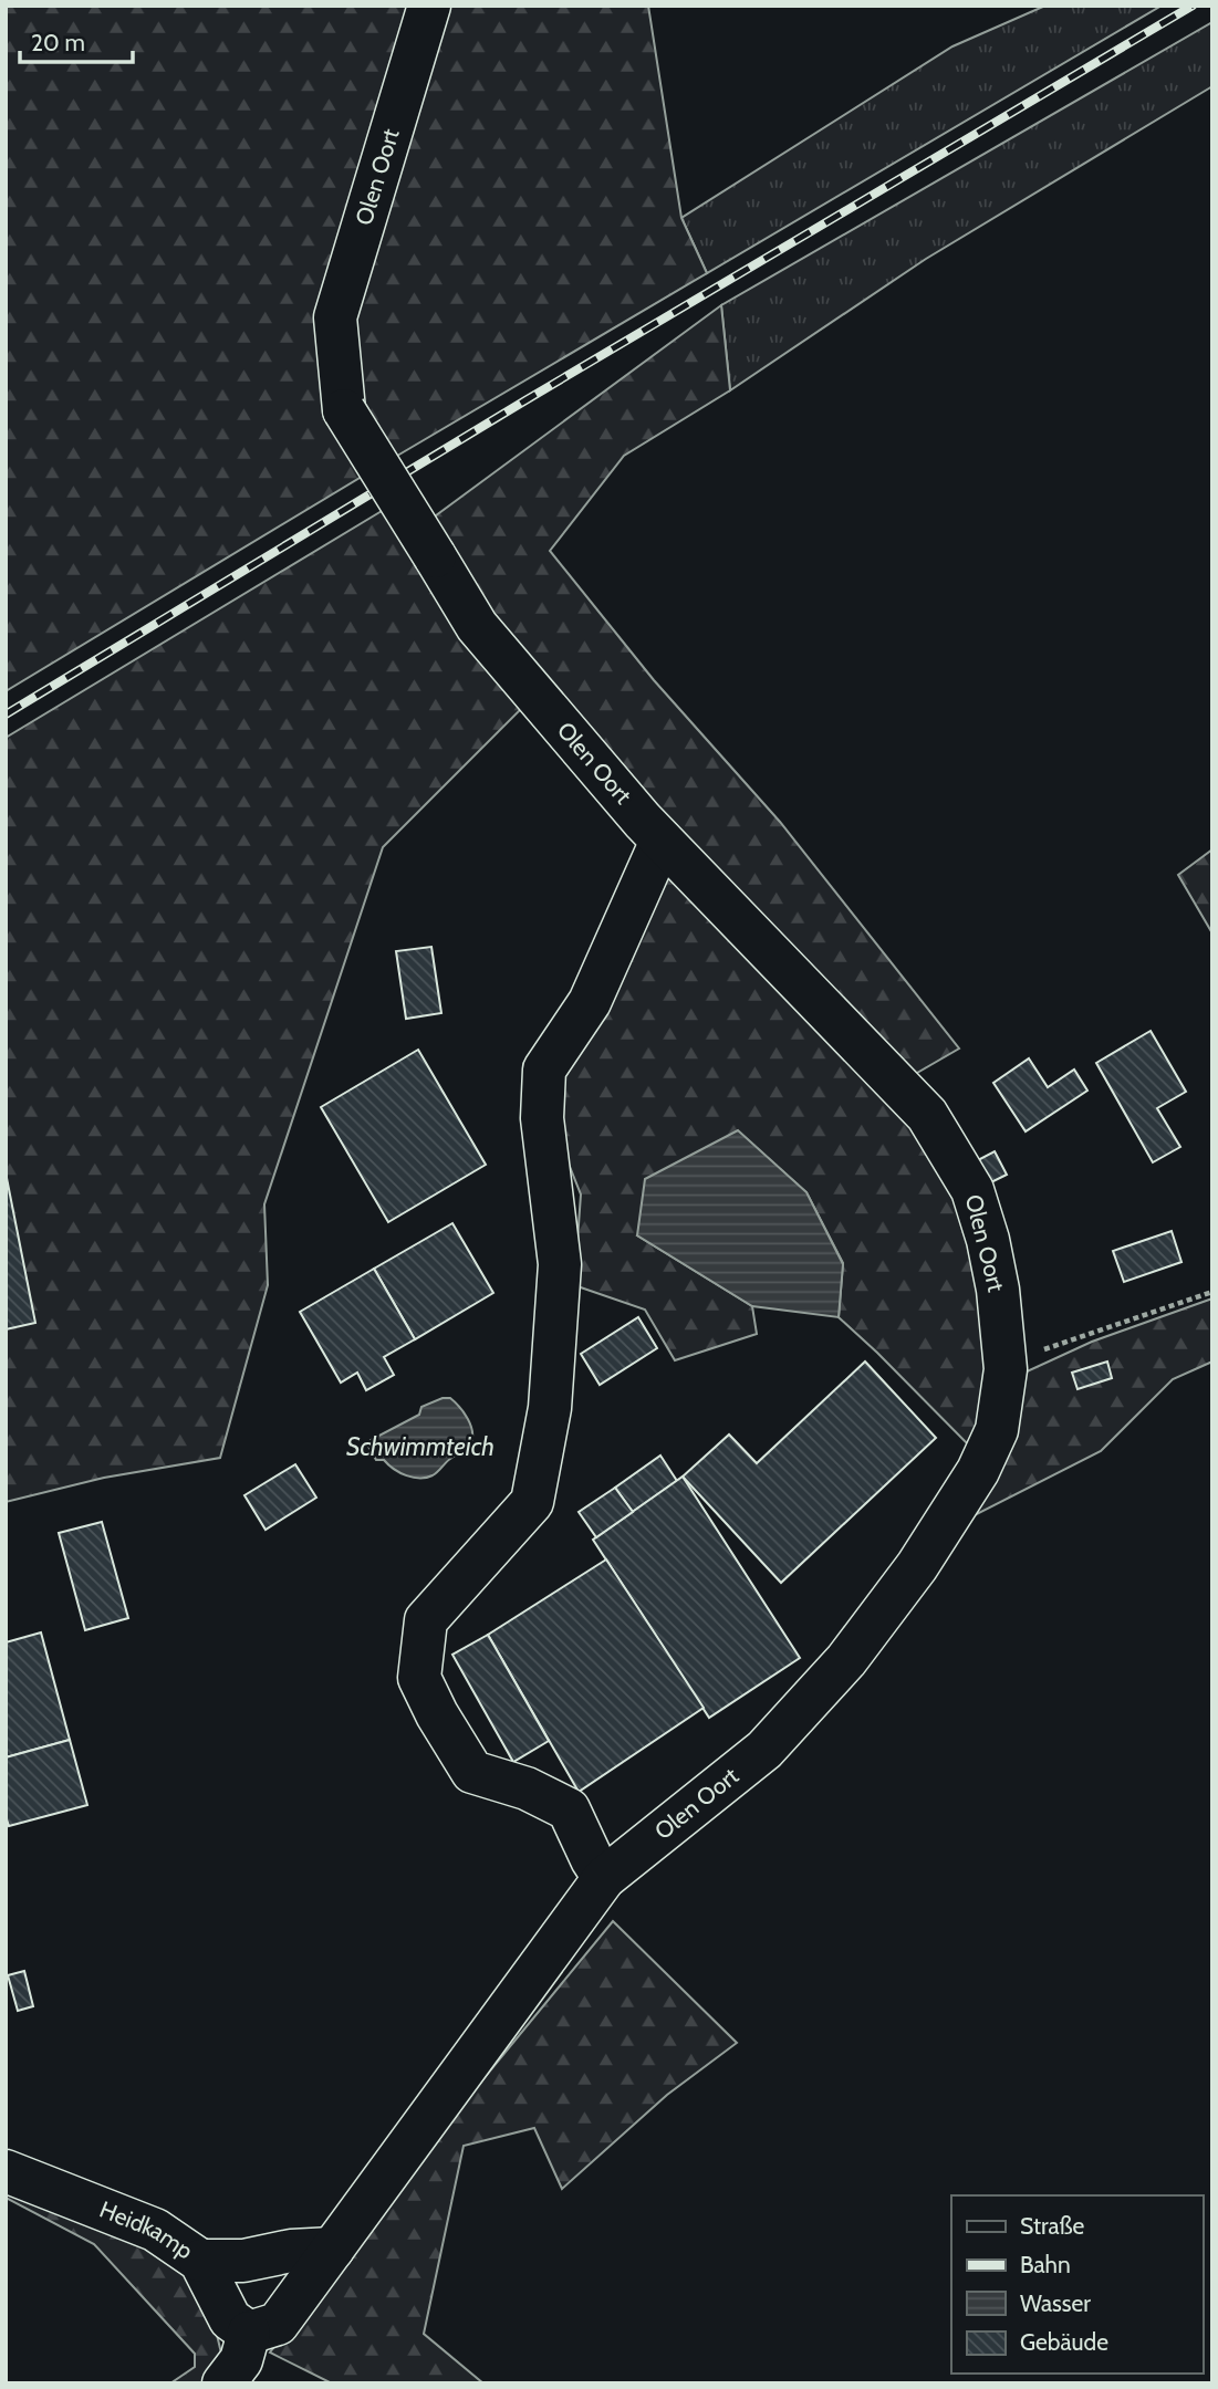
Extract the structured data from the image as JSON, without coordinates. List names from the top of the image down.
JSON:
{
  "streets": {
    "street": ["Olen Oort", "Heidkamp"]
  },
  "crossings": [
    ["Olen Oort", "Heidkamp"]
  ],
  "water": ["Schwimmteich"],
  "legend": [
    "Straße",
    "Bahn",
    "Wasser",
    "Gebäude"
  ],
  "scale_bar": "20 m"
}
